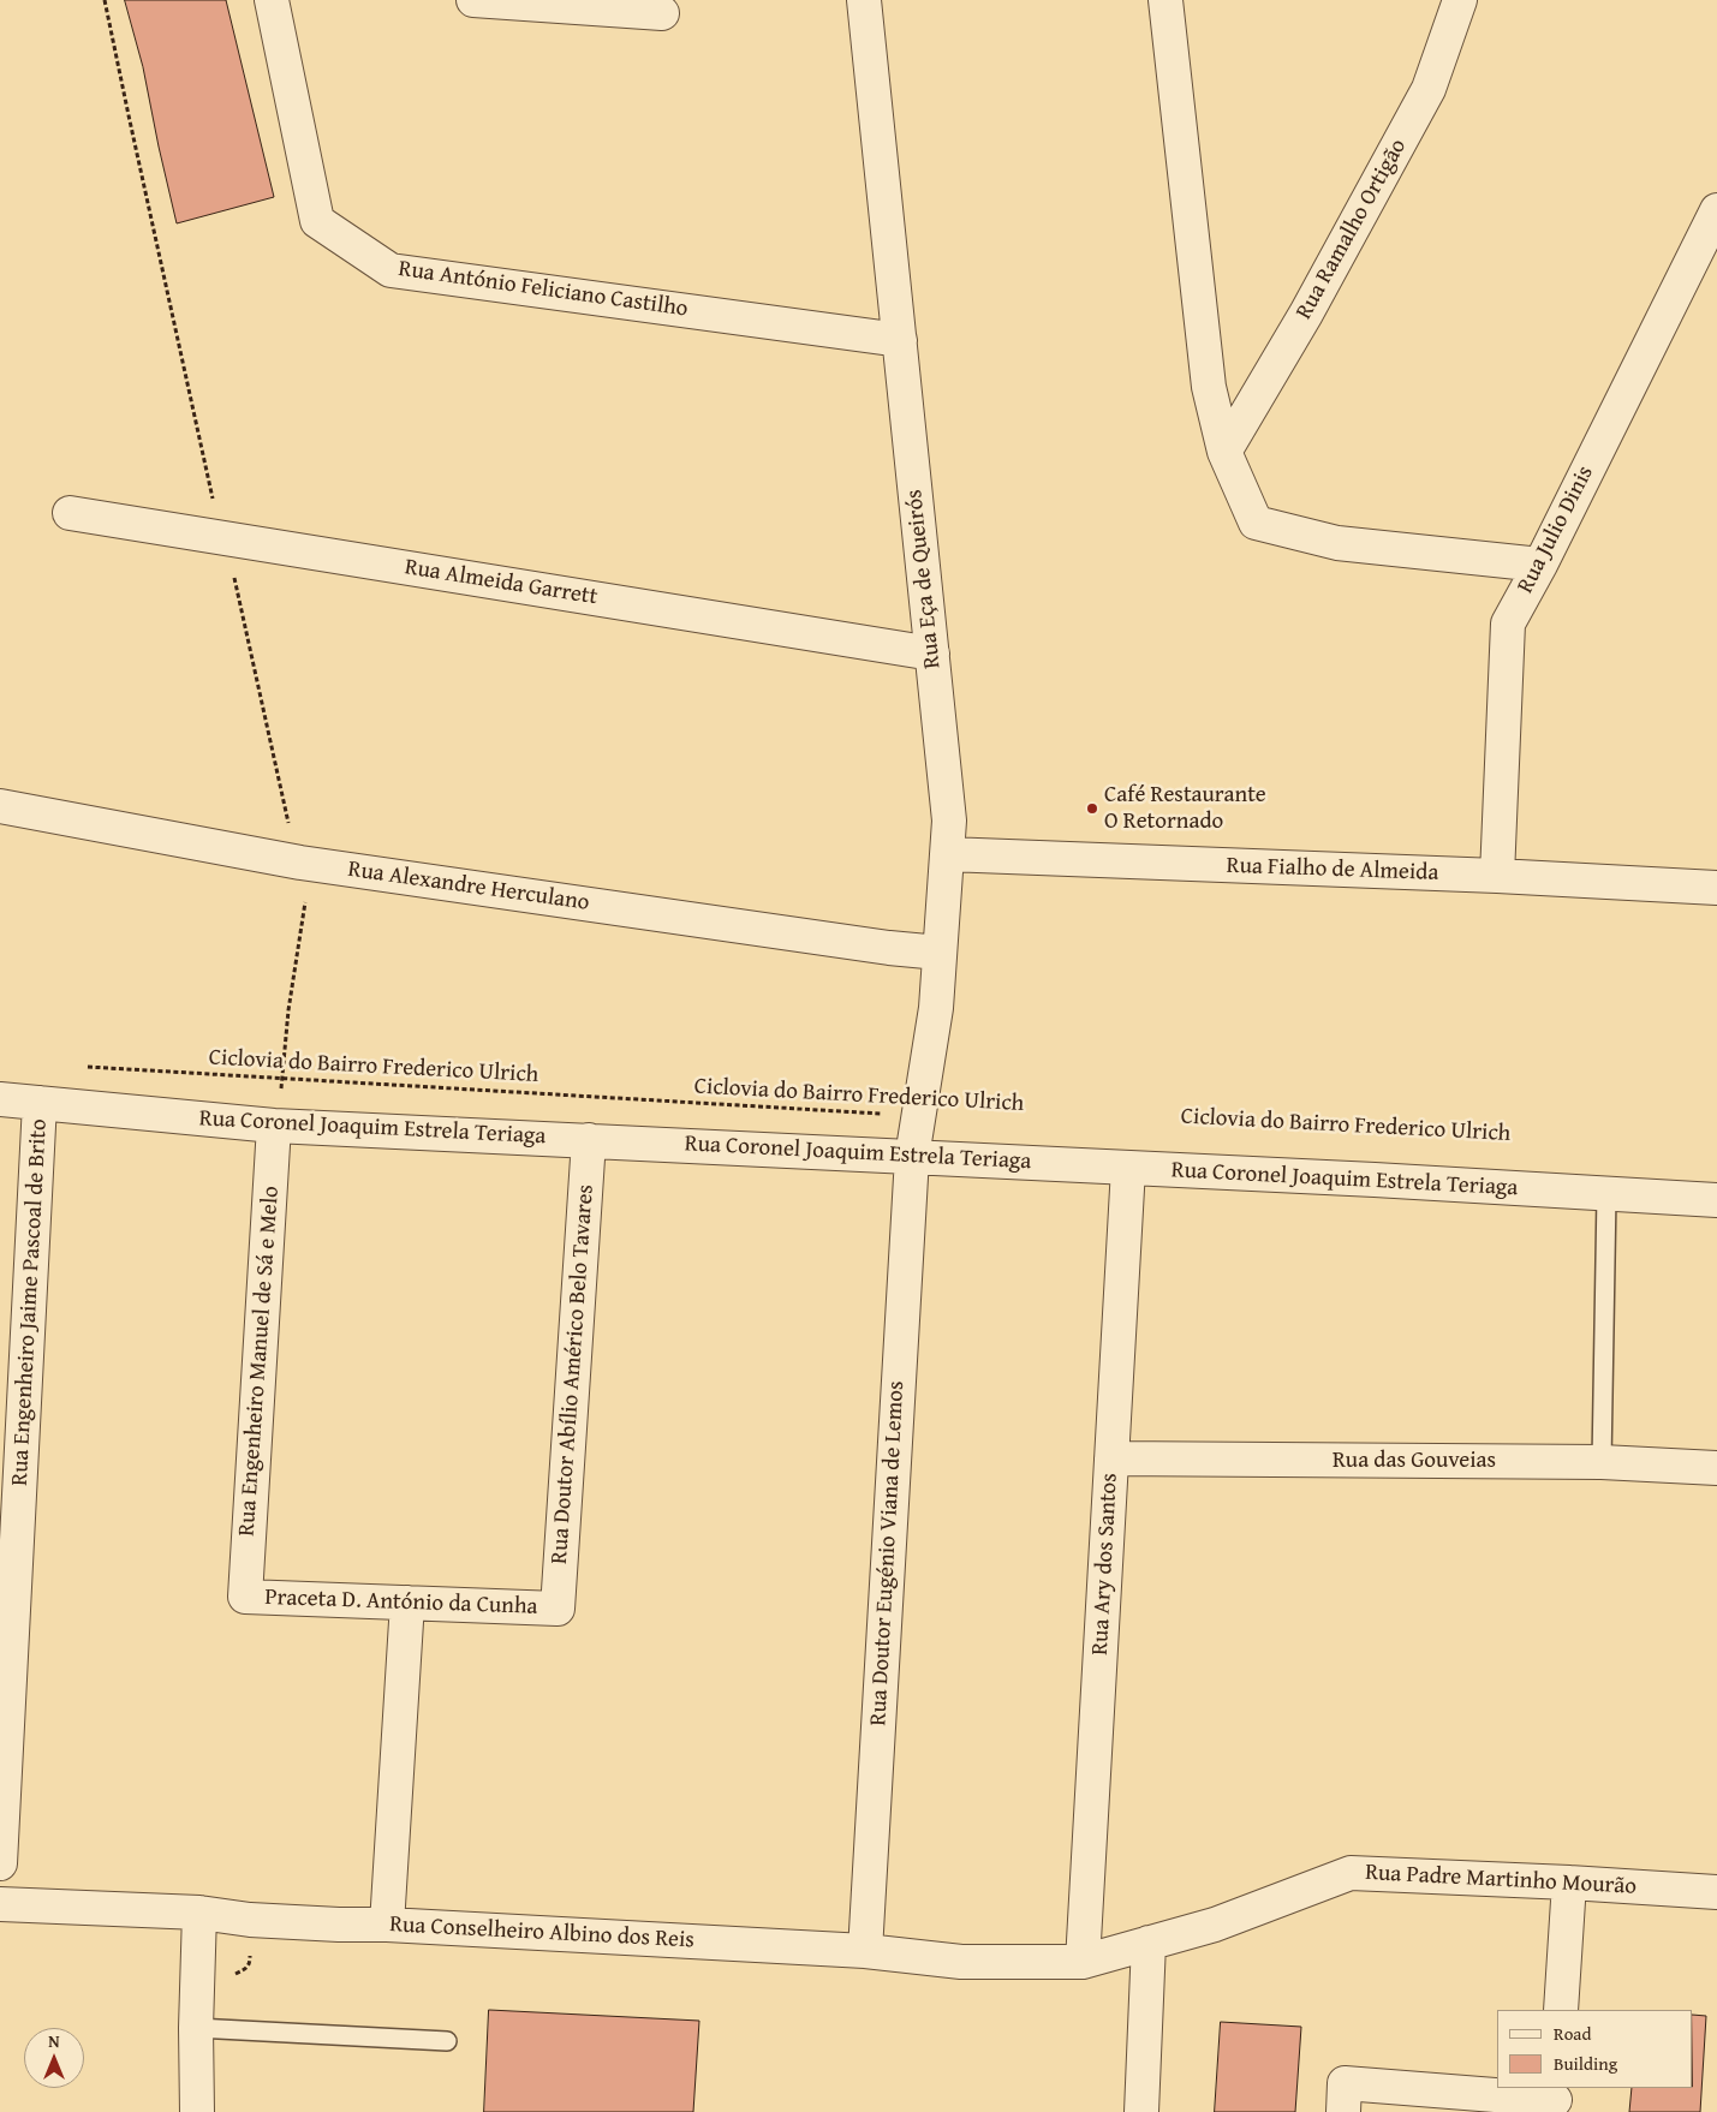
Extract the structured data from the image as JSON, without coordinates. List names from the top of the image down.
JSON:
{
  "streets": {
    "street": [
      "Rua Ramalho Ortigão",
      "Rua António Feliciano Castilho",
      "Rua Julio Dinis",
      "Rua Eça de Queirós",
      "Rua Almeida Garrett",
      "Rua Fialho de Almeida",
      "Rua Alexandre Herculano",
      "Rua Coronel Joaquim Estrela Teriaga",
      "Rua Engenheiro Jaime Pascoal de Brito",
      "Rua Engenheiro Manuel de Sá e Melo",
      "Rua Doutor Abílio Américo Belo Tavares",
      "Rua das Gouveias",
      "Rua Doutor Eugénio Viana de Lemos",
      "Rua Ary dos Santos",
      "Praceta D. António da Cunha",
      "Rua Padre Martinho Mourão",
      "Rua Conselheiro Albino dos Reis"
    ],
    "path": ["Ciclovia do Bairro Frederico Ulrich"]
  },
  "crossings": [
    ["Rua António Feliciano Castilho", "Rua Eça de Queirós"],
    ["Rua Julio Dinis", "Rua Fialho de Almeida"],
    ["Rua Eça de Queirós", "Rua Almeida Garrett"],
    ["Rua Eça de Queirós", "Rua Fialho de Almeida"],
    ["Rua Eça de Queirós", "Rua Alexandre Herculano"],
    ["Rua Eça de Queirós", "Ciclovia do Bairro Frederico Ulrich"],
    ["Rua Eça de Queirós", "Rua Coronel Joaquim Estrela Teriaga"],
    ["Rua Eça de Queirós", "Rua Doutor Eugénio Viana de Lemos"],
    ["Rua Coronel Joaquim Estrela Teriaga", "Rua Engenheiro Jaime Pascoal de Brito"],
    ["Rua Coronel Joaquim Estrela Teriaga", "Rua Engenheiro Manuel de Sá e Melo"],
    ["Rua Coronel Joaquim Estrela Teriaga", "Rua Doutor Abílio Américo Belo Tavares"],
    ["Rua Coronel Joaquim Estrela Teriaga", "Rua Doutor Eugénio Viana de Lemos"],
    ["Rua Coronel Joaquim Estrela Teriaga", "Rua Ary dos Santos"],
    ["Rua Engenheiro Manuel de Sá e Melo", "Praceta D. António da Cunha"],
    ["Rua Doutor Abílio Américo Belo Tavares", "Praceta D. António da Cunha"],
    ["Rua das Gouveias", "Rua Ary dos Santos"],
    ["Rua Doutor Eugénio Viana de Lemos", "Rua Conselheiro Albino dos Reis"],
    ["Rua Ary dos Santos", "Rua Padre Martinho Mourão"],
    ["Rua Ary dos Santos", "Rua Conselheiro Albino dos Reis"],
    ["Rua Padre Martinho Mourão", "Rua Conselheiro Albino dos Reis"]
  ],
  "places": ["Café Restaurante O Retornado"],
  "legend": ["Road", "Building"],
  "north": "top"
}
